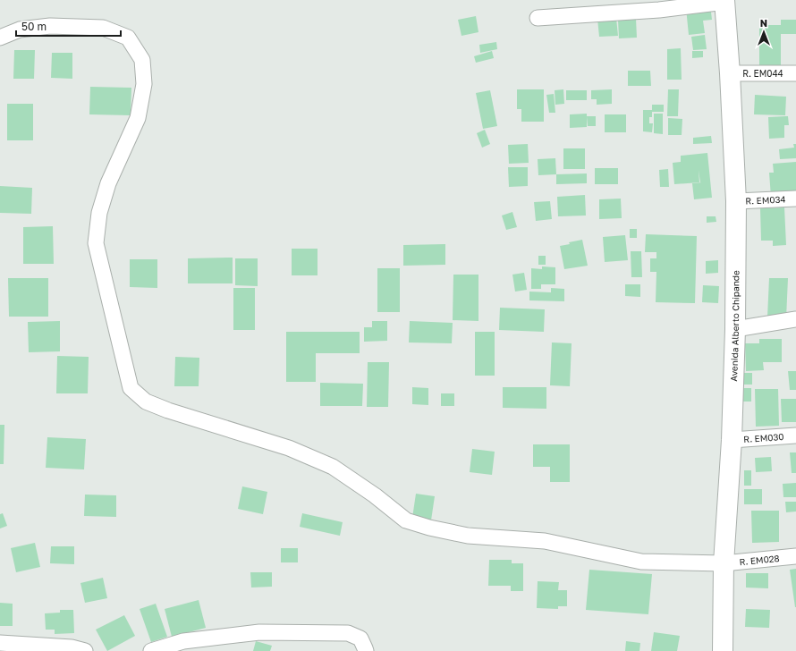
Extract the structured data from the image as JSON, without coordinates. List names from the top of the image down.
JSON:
{
  "streets": {
    "main road": ["Avenida Alberto Chipande"],
    "street": [
      "R. EM044",
      "R. EM034",
      "R. EM030",
      "R. EM028"
    ]
  },
  "crossings": [
    ["R. EM044", "Avenida Alberto Chipande"],
    ["R. EM034", "Avenida Alberto Chipande"],
    ["Avenida Alberto Chipande", "R. EM030"],
    ["Avenida Alberto Chipande", "R. EM028"]
  ],
  "scale_bar": "50 m",
  "north": "top"
}
